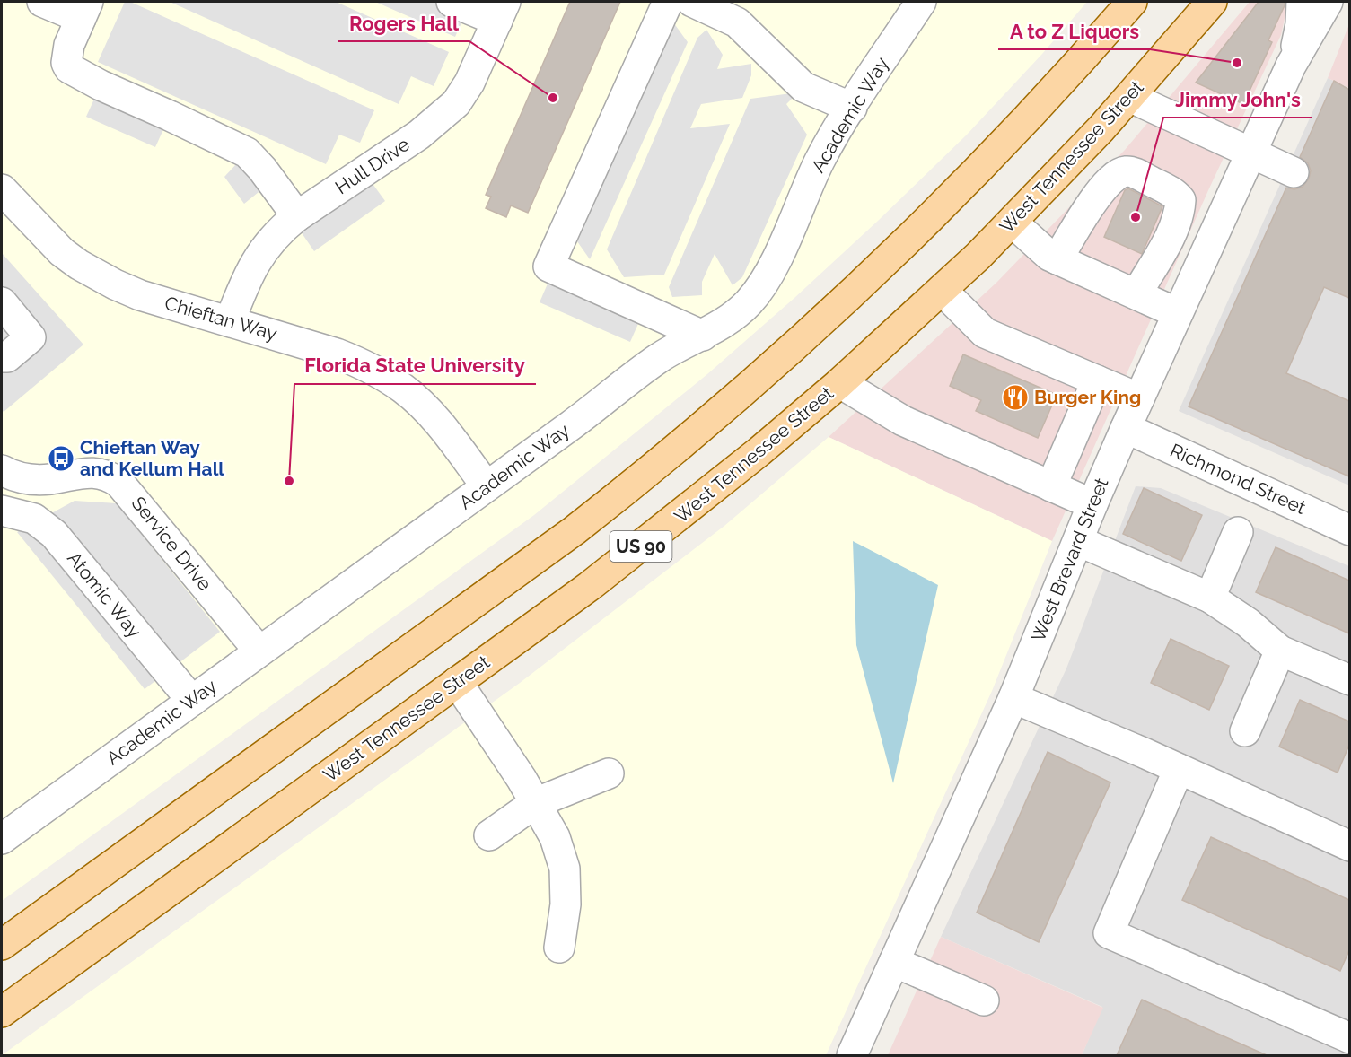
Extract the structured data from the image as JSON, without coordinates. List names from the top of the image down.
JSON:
{
  "streets": {
    "main road": ["West Tennessee Street", "US 90"],
    "street": [
      "Academic Way",
      "Hull Drive",
      "Chieftan Way",
      "Richmond Street",
      "Service Drive",
      "West Brevard Street",
      "Atomic Way"
    ]
  },
  "crossings": [
    ["Academic Way", "Chieftan Way"],
    ["Academic Way", "Service Drive"],
    ["Academic Way", "Atomic Way"],
    ["Hull Drive", "Chieftan Way"],
    ["Richmond Street", "West Brevard Street"]
  ],
  "places": {
    "other": [
      "A to Z Liquors",
      "Rogers Hall",
      "Jimmy John's",
      "Florida State University"
    ],
    "restaurant": ["Burger King"],
    "bus stop": ["Chieftan Way and Kellum Hall"]
  }
}
